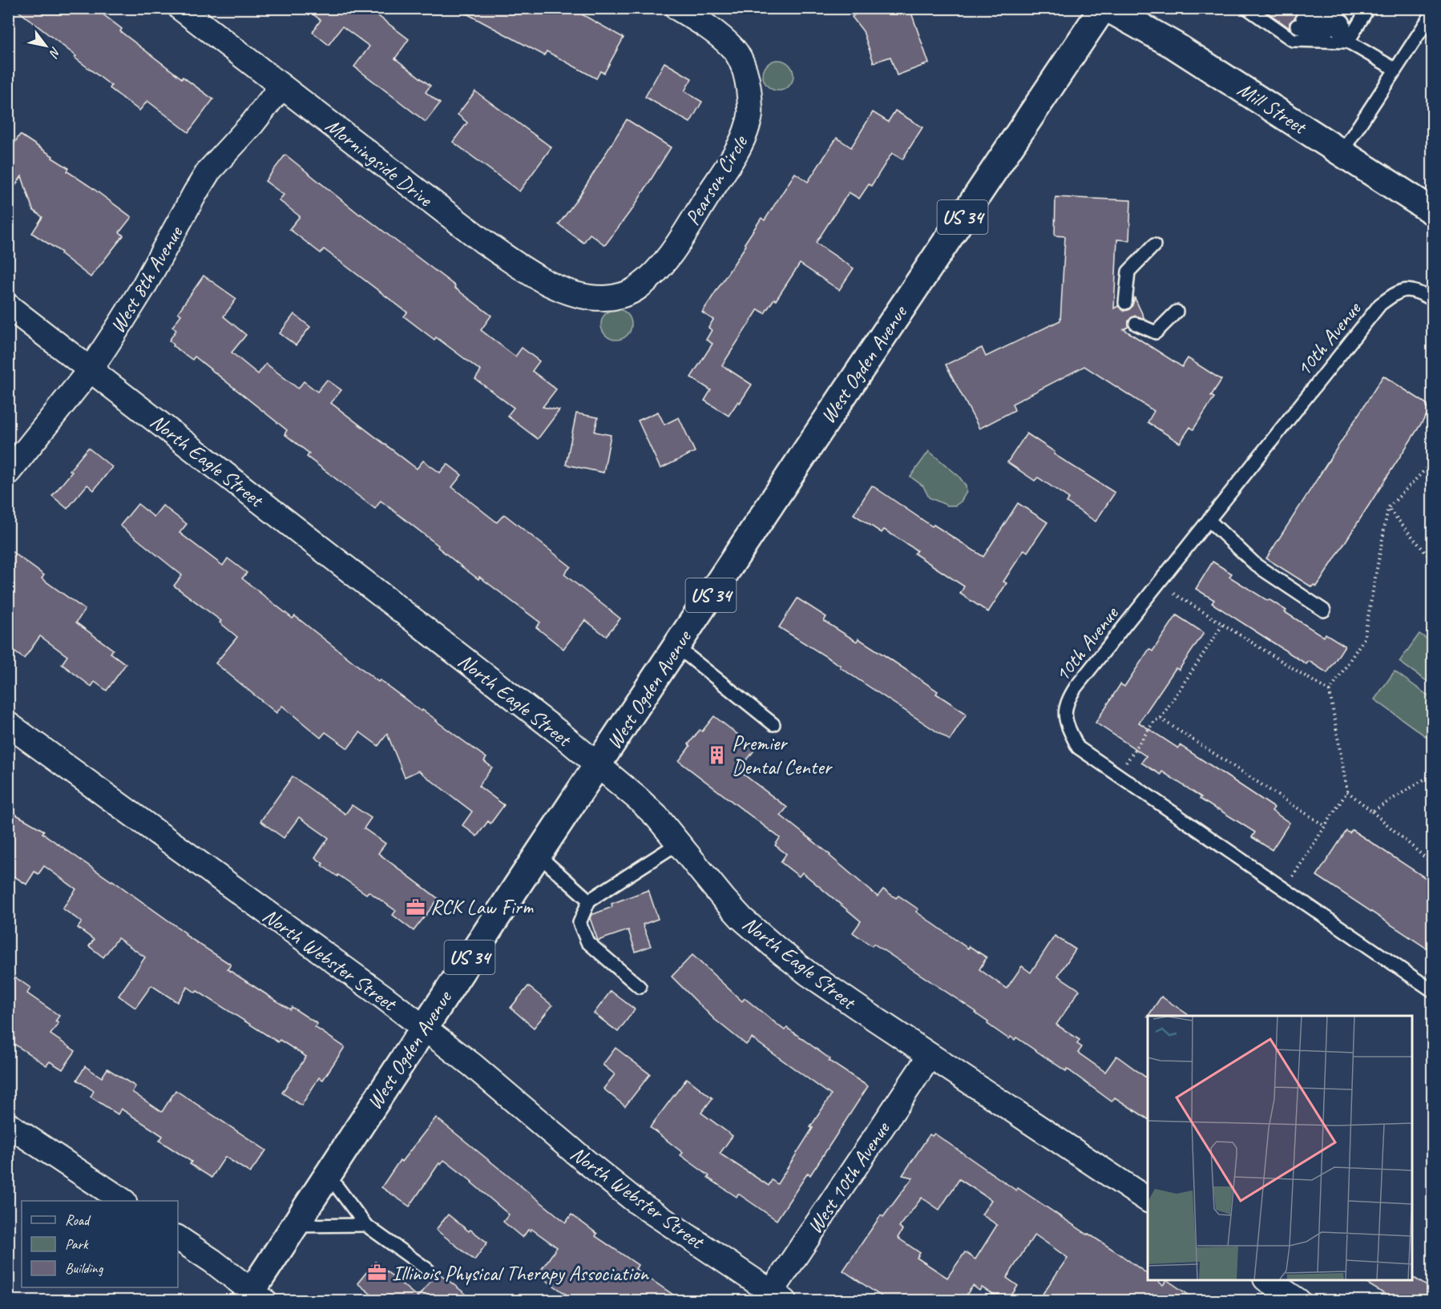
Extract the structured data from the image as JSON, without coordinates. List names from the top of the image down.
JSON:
{
  "streets": {
    "main road": ["Mill Street", "US 34", "West Ogden Avenue"],
    "street": [
      "Morningside Drive",
      "Pearson Circle",
      "West 8th Avenue",
      "North Eagle Street",
      "North Webster Street",
      "West 10th Avenue"
    ],
    "lane": ["10th Avenue"]
  },
  "crossings": [
    ["Morningside Drive", "Pearson Circle"],
    ["Morningside Drive", "West 8th Avenue"],
    ["West 8th Avenue", "North Eagle Street"],
    ["West Ogden Avenue", "North Eagle Street"],
    ["West Ogden Avenue", "North Webster Street"],
    ["North Eagle Street", "West 10th Avenue"],
    ["North Webster Street", "West 10th Avenue"]
  ],
  "places": {
    "building": ["Premier Dental Center"],
    "office": ["RCK Law Firm", "Illinois Physical Therapy Association"]
  },
  "legend": ["Road", "Park", "Building"],
  "north": "bottom right"
}
